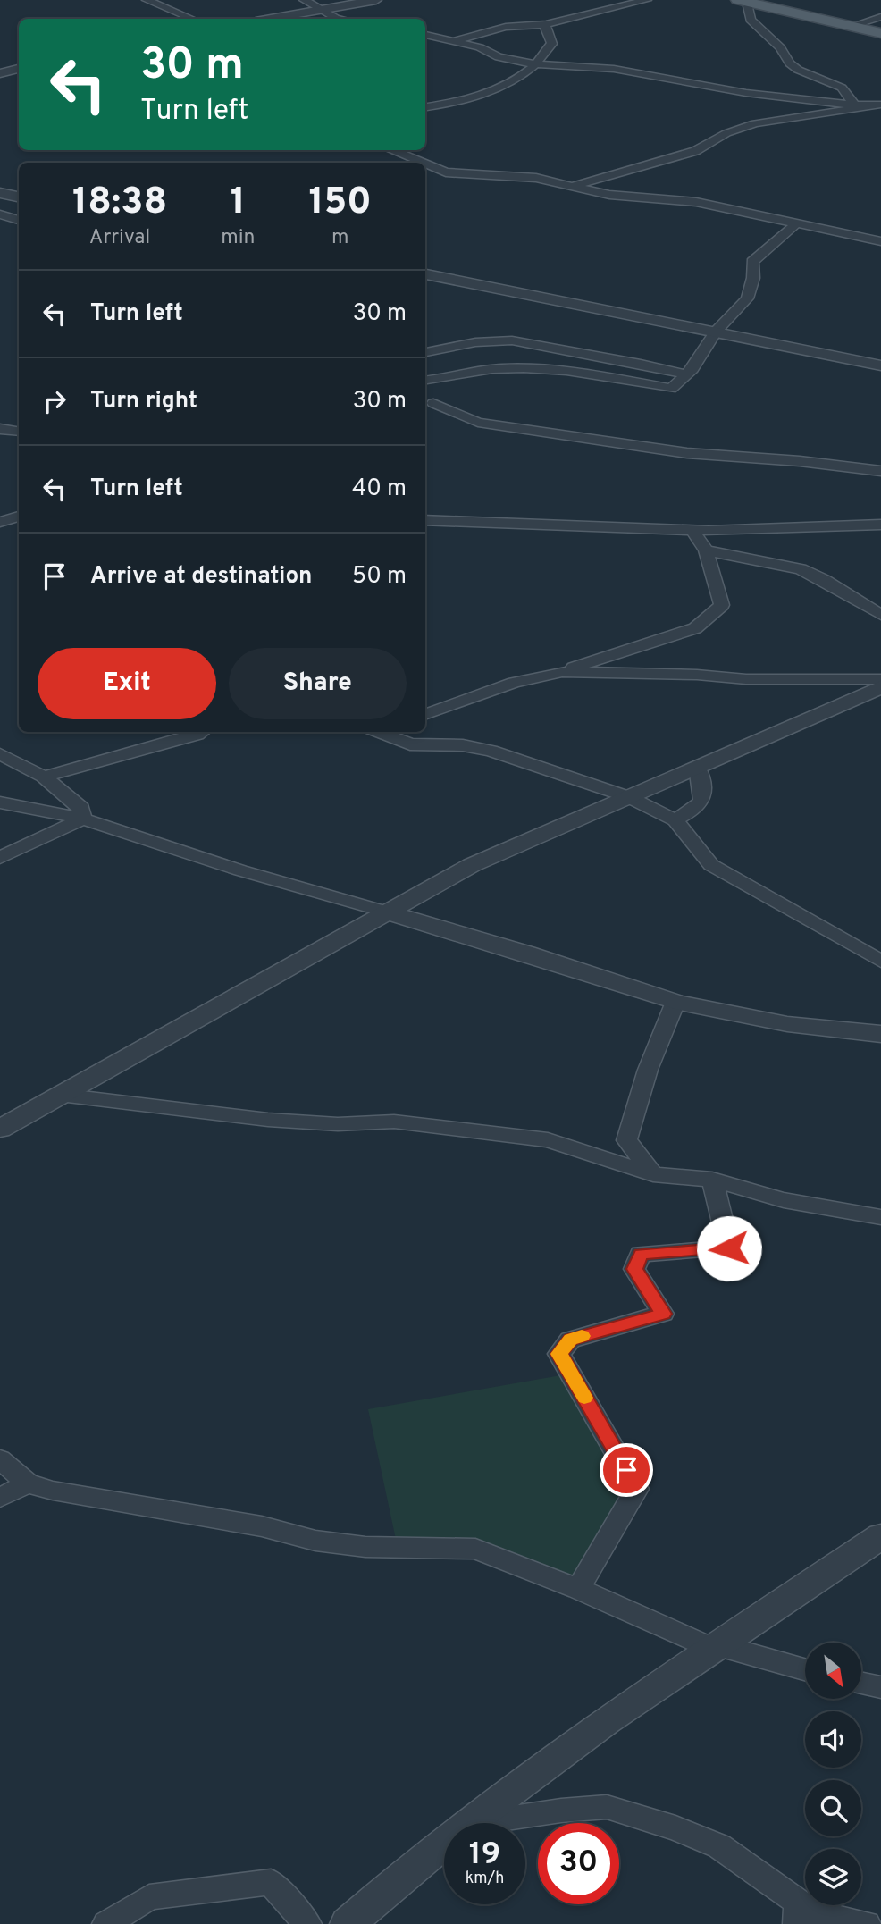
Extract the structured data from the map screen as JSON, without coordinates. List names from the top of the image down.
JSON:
{
  "north": "bottom right",
  "page": {
    "turn": ["30 m", "Turn left"],
    "eta": [
      "18:38",
      "Arrival",
      "1",
      "min",
      "150",
      "m"
    ],
    "list": [
      {
        "name": "Turn left",
        "value": "30 m"
      },
      {
        "name": "Turn right",
        "value": "30 m"
      },
      {
        "name": "Turn left",
        "value": "40 m"
      },
      {
        "name": "Arrive at destination",
        "value": "50 m"
      }
    ],
    "buttons": ["Exit", "Share"],
    "speed": "19 km/h",
    "limit": "30"
  }
}
